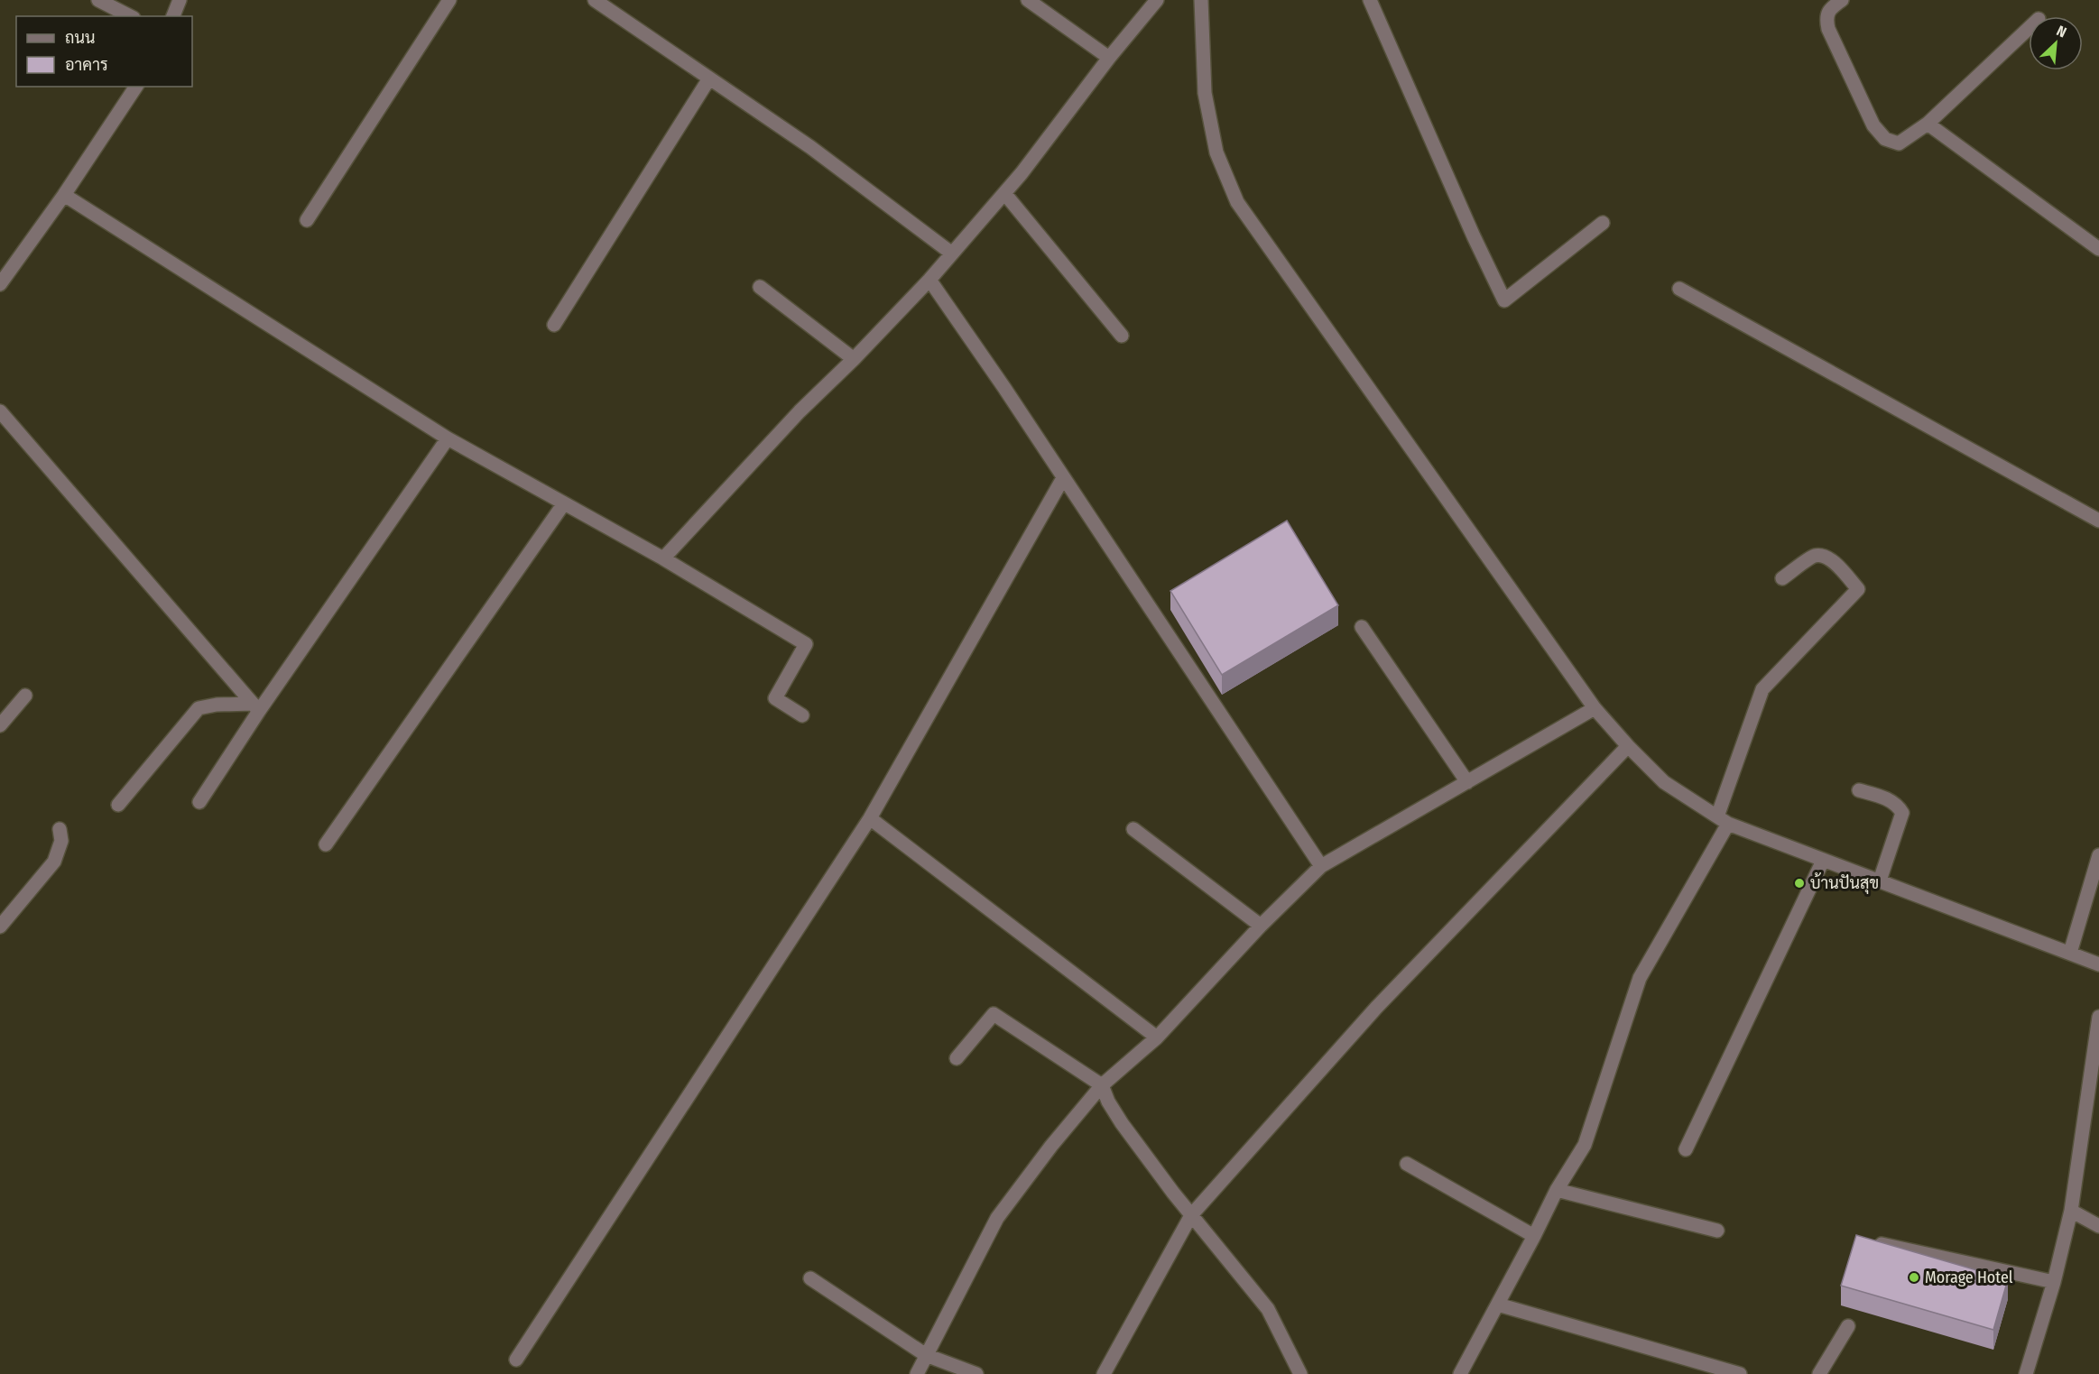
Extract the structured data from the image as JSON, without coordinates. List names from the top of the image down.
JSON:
{
  "places": ["บ้านปันสุข", "Morage Hotel"],
  "legend": ["ถนน", "อาคาร"],
  "north": "top right"
}
